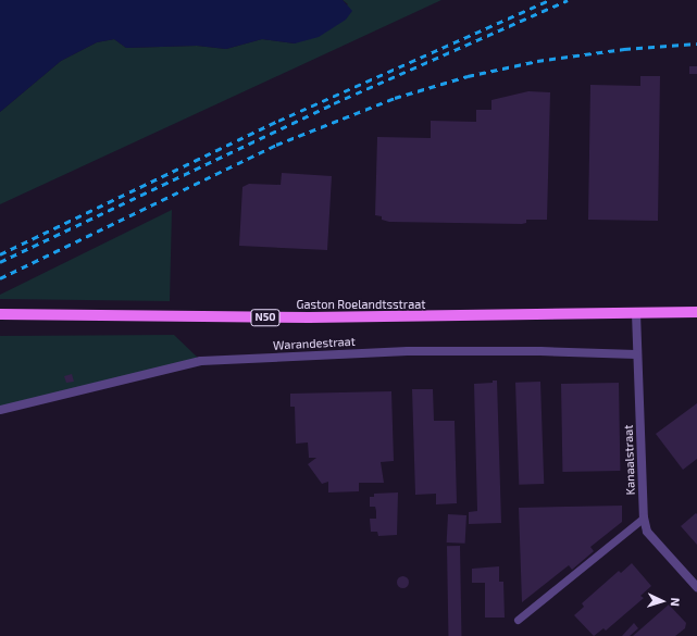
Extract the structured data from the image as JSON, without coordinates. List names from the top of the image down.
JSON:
{
  "streets": {
    "main road": ["Gaston Roelandtsstraat", "N50"],
    "street": ["Warandestraat", "Kanaalstraat"]
  },
  "crossings": [
    ["Gaston Roelandtsstraat", "Kanaalstraat"],
    ["Warandestraat", "Kanaalstraat"]
  ],
  "north": "right"
}
